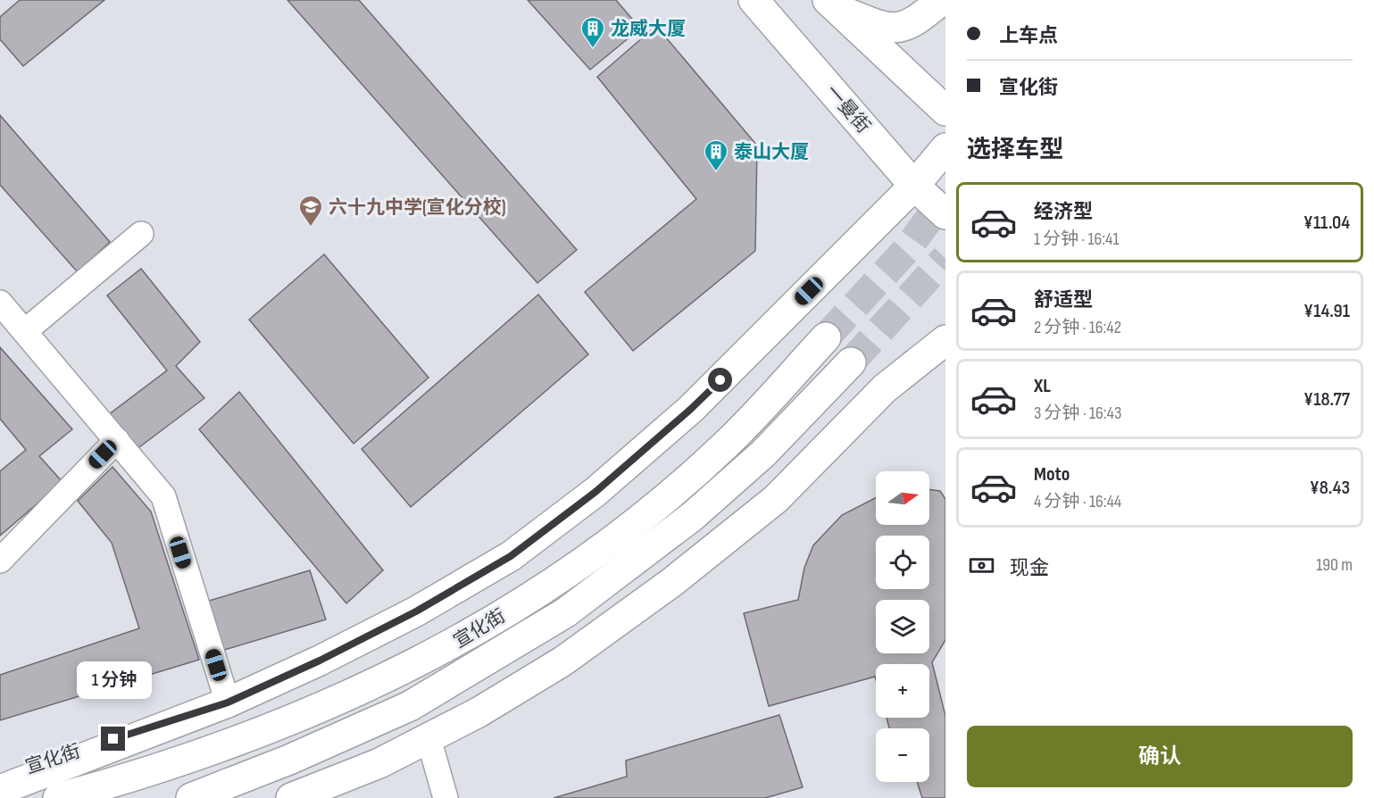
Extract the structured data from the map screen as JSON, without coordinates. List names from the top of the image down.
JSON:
{
  "streets": {
    "main road": ["一曼街", "宣化街"]
  },
  "places": {
    "building": ["龙威大厦", "泰山大厦"],
    "school or university": ["六十九中学(宣化分校)"]
  },
  "north": "right",
  "page": {
    "banner": ["上车点", "宣化街"],
    "heading": "选择车型",
    "list": [
      {
        "name": "经济型",
        "note": "1 分钟 · 16:41",
        "value": "¥11.04"
      },
      {
        "name": "舒适型",
        "note": "2 分钟 · 16:42",
        "value": "¥14.91"
      },
      {
        "name": "XL",
        "note": "3 分钟 · 16:43",
        "value": "¥18.77"
      },
      {
        "name": "Moto",
        "note": "4 分钟 · 16:44",
        "value": "¥8.43"
      }
    ],
    "map_buttons": ["+", "−"],
    "pay": ["现金", "190 m"],
    "bubble": "1 分钟",
    "buttons": "确认"
  }
}
